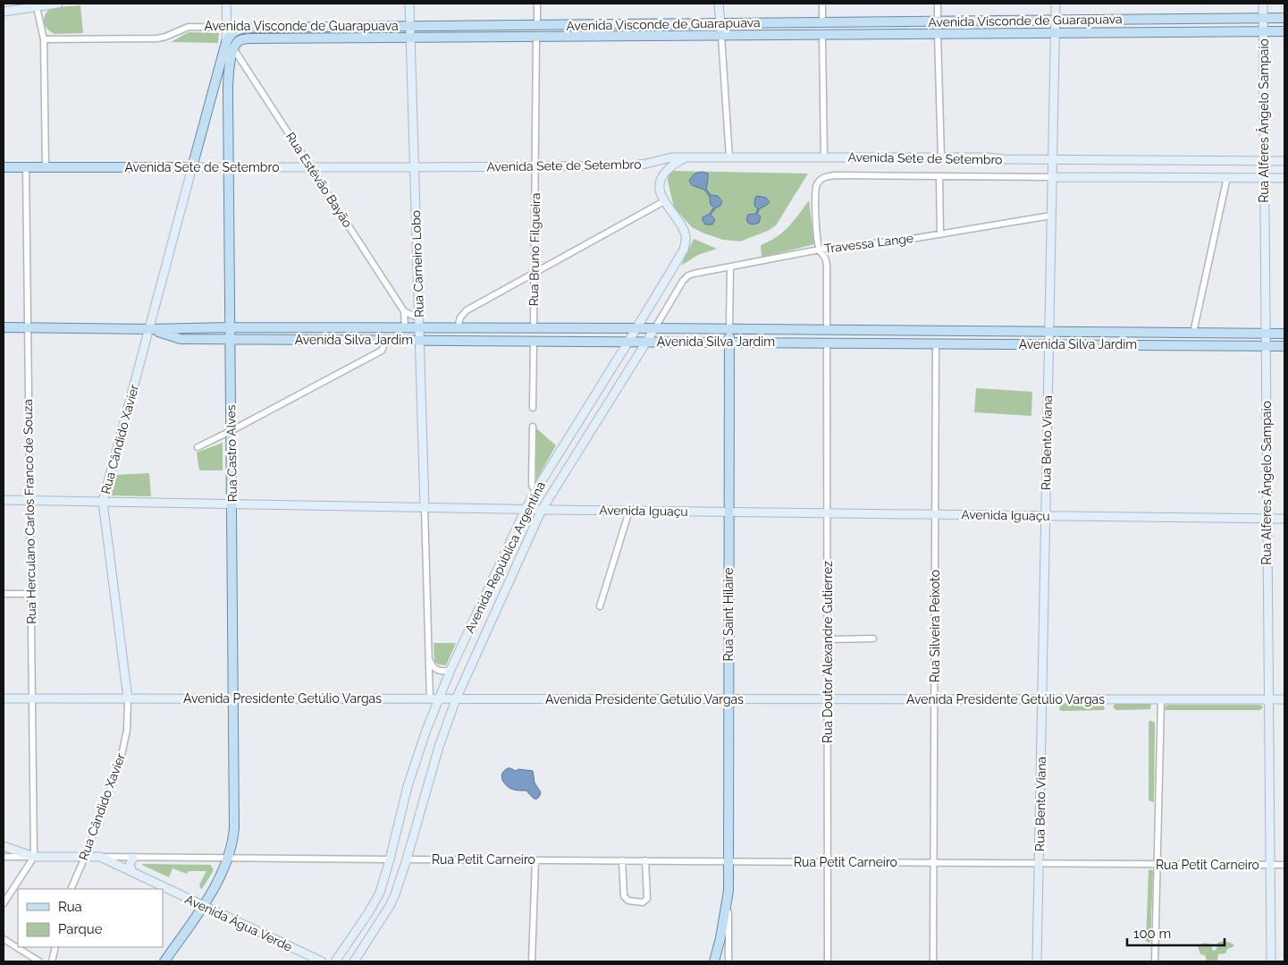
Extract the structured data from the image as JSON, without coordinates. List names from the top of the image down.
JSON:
{
  "streets": {
    "main road": [
      "Avenida Visconde de Guarapuava",
      "Rua Alferes Ângelo Sampaio",
      "Avenida Sete de Setembro",
      "Rua Carneiro Lobo",
      "Avenida Silva Jardim",
      "Rua Cândido Xavier",
      "Rua Bento Viana",
      "Rua Castro Alves",
      "Avenida Iguaçu",
      "Avenida República Argentina",
      "Rua Saint Hilaire",
      "Avenida Presidente Getúlio Vargas",
      "Avenida Água Verde"
    ],
    "street": [
      "Rua Estêvão Bayão",
      "Travessa Lange",
      "Rua Bruno Filgueira",
      "Rua Herculano Carlos Franco de Souza",
      "Rua Silveira Peixoto",
      "Rua Doutor Alexandre Gutierrez",
      "Rua Petit Carneiro"
    ]
  },
  "crossings": [
    ["Avenida Visconde de Guarapuava", "Rua Alferes Ângelo Sampaio"],
    ["Avenida Visconde de Guarapuava", "Rua Estêvão Bayão"],
    ["Avenida Visconde de Guarapuava", "Rua Bruno Filgueira"],
    ["Avenida Visconde de Guarapuava", "Rua Carneiro Lobo"],
    ["Avenida Visconde de Guarapuava", "Rua Cândido Xavier"],
    ["Avenida Visconde de Guarapuava", "Rua Bento Viana"],
    ["Avenida Visconde de Guarapuava", "Rua Castro Alves"],
    ["Rua Alferes Ângelo Sampaio", "Avenida Sete de Setembro"],
    ["Rua Alferes Ângelo Sampaio", "Avenida Silva Jardim"],
    ["Rua Alferes Ângelo Sampaio", "Avenida Iguaçu"],
    ["Rua Alferes Ângelo Sampaio", "Avenida Presidente Getúlio Vargas"],
    ["Rua Alferes Ângelo Sampaio", "Rua Petit Carneiro"],
    ["Avenida Sete de Setembro", "Rua Estêvão Bayão"],
    ["Avenida Sete de Setembro", "Travessa Lange"],
    ["Avenida Sete de Setembro", "Rua Bruno Filgueira"],
    ["Avenida Sete de Setembro", "Rua Carneiro Lobo"],
    ["Avenida Sete de Setembro", "Rua Cândido Xavier"],
    ["Avenida Sete de Setembro", "Rua Bento Viana"],
    ["Avenida Sete de Setembro", "Rua Castro Alves"],
    ["Avenida Sete de Setembro", "Rua Herculano Carlos Franco de Souza"],
    ["Rua Estêvão Bayão", "Avenida Silva Jardim"],
    ["Rua Estêvão Bayão", "Rua Cândido Xavier"],
    ["Rua Estêvão Bayão", "Rua Castro Alves"],
    ["Travessa Lange", "Rua Bento Viana"],
    ["Travessa Lange", "Avenida República Argentina"],
    ["Travessa Lange", "Rua Saint Hilaire"],
    ["Rua Bruno Filgueira", "Avenida Silva Jardim"],
    ["Rua Carneiro Lobo", "Avenida Silva Jardim"],
    ["Rua Carneiro Lobo", "Avenida Iguaçu"],
    ["Rua Carneiro Lobo", "Avenida Presidente Getúlio Vargas"],
    ["Avenida Silva Jardim", "Rua Cândido Xavier"],
    ["Avenida Silva Jardim", "Rua Bento Viana"],
    ["Avenida Silva Jardim", "Rua Castro Alves"],
    ["Avenida Silva Jardim", "Rua Herculano Carlos Franco de Souza"],
    ["Avenida Silva Jardim", "Avenida República Argentina"],
    ["Avenida Silva Jardim", "Rua Saint Hilaire"],
    ["Avenida Silva Jardim", "Rua Silveira Peixoto"],
    ["Avenida Silva Jardim", "Rua Doutor Alexandre Gutierrez"],
    ["Rua Cândido Xavier", "Rua Castro Alves"],
    ["Rua Cândido Xavier", "Avenida Iguaçu"],
    ["Rua Cândido Xavier", "Avenida Presidente Getúlio Vargas"],
    ["Rua Cândido Xavier", "Avenida Água Verde"],
    ["Rua Bento Viana", "Avenida Iguaçu"],
    ["Rua Bento Viana", "Avenida Presidente Getúlio Vargas"],
    ["Rua Bento Viana", "Rua Petit Carneiro"],
    ["Rua Castro Alves", "Avenida Iguaçu"],
    ["Rua Castro Alves", "Avenida Presidente Getúlio Vargas"],
    ["Rua Castro Alves", "Avenida Água Verde"],
    ["Avenida Iguaçu", "Rua Herculano Carlos Franco de Souza"],
    ["Avenida Iguaçu", "Avenida República Argentina"],
    ["Avenida Iguaçu", "Rua Saint Hilaire"],
    ["Avenida Iguaçu", "Rua Silveira Peixoto"],
    ["Avenida Iguaçu", "Rua Doutor Alexandre Gutierrez"],
    ["Rua Herculano Carlos Franco de Souza", "Avenida Presidente Getúlio Vargas"],
    ["Rua Herculano Carlos Franco de Souza", "Avenida Água Verde"],
    ["Avenida República Argentina", "Avenida Presidente Getúlio Vargas"],
    ["Avenida República Argentina", "Rua Petit Carneiro"],
    ["Rua Saint Hilaire", "Avenida Presidente Getúlio Vargas"],
    ["Rua Saint Hilaire", "Rua Petit Carneiro"],
    ["Rua Silveira Peixoto", "Avenida Presidente Getúlio Vargas"],
    ["Rua Silveira Peixoto", "Rua Petit Carneiro"],
    ["Rua Doutor Alexandre Gutierrez", "Avenida Presidente Getúlio Vargas"],
    ["Rua Doutor Alexandre Gutierrez", "Rua Petit Carneiro"]
  ],
  "legend": ["Rua", "Parque"],
  "scale_bar": "100 m"
}
